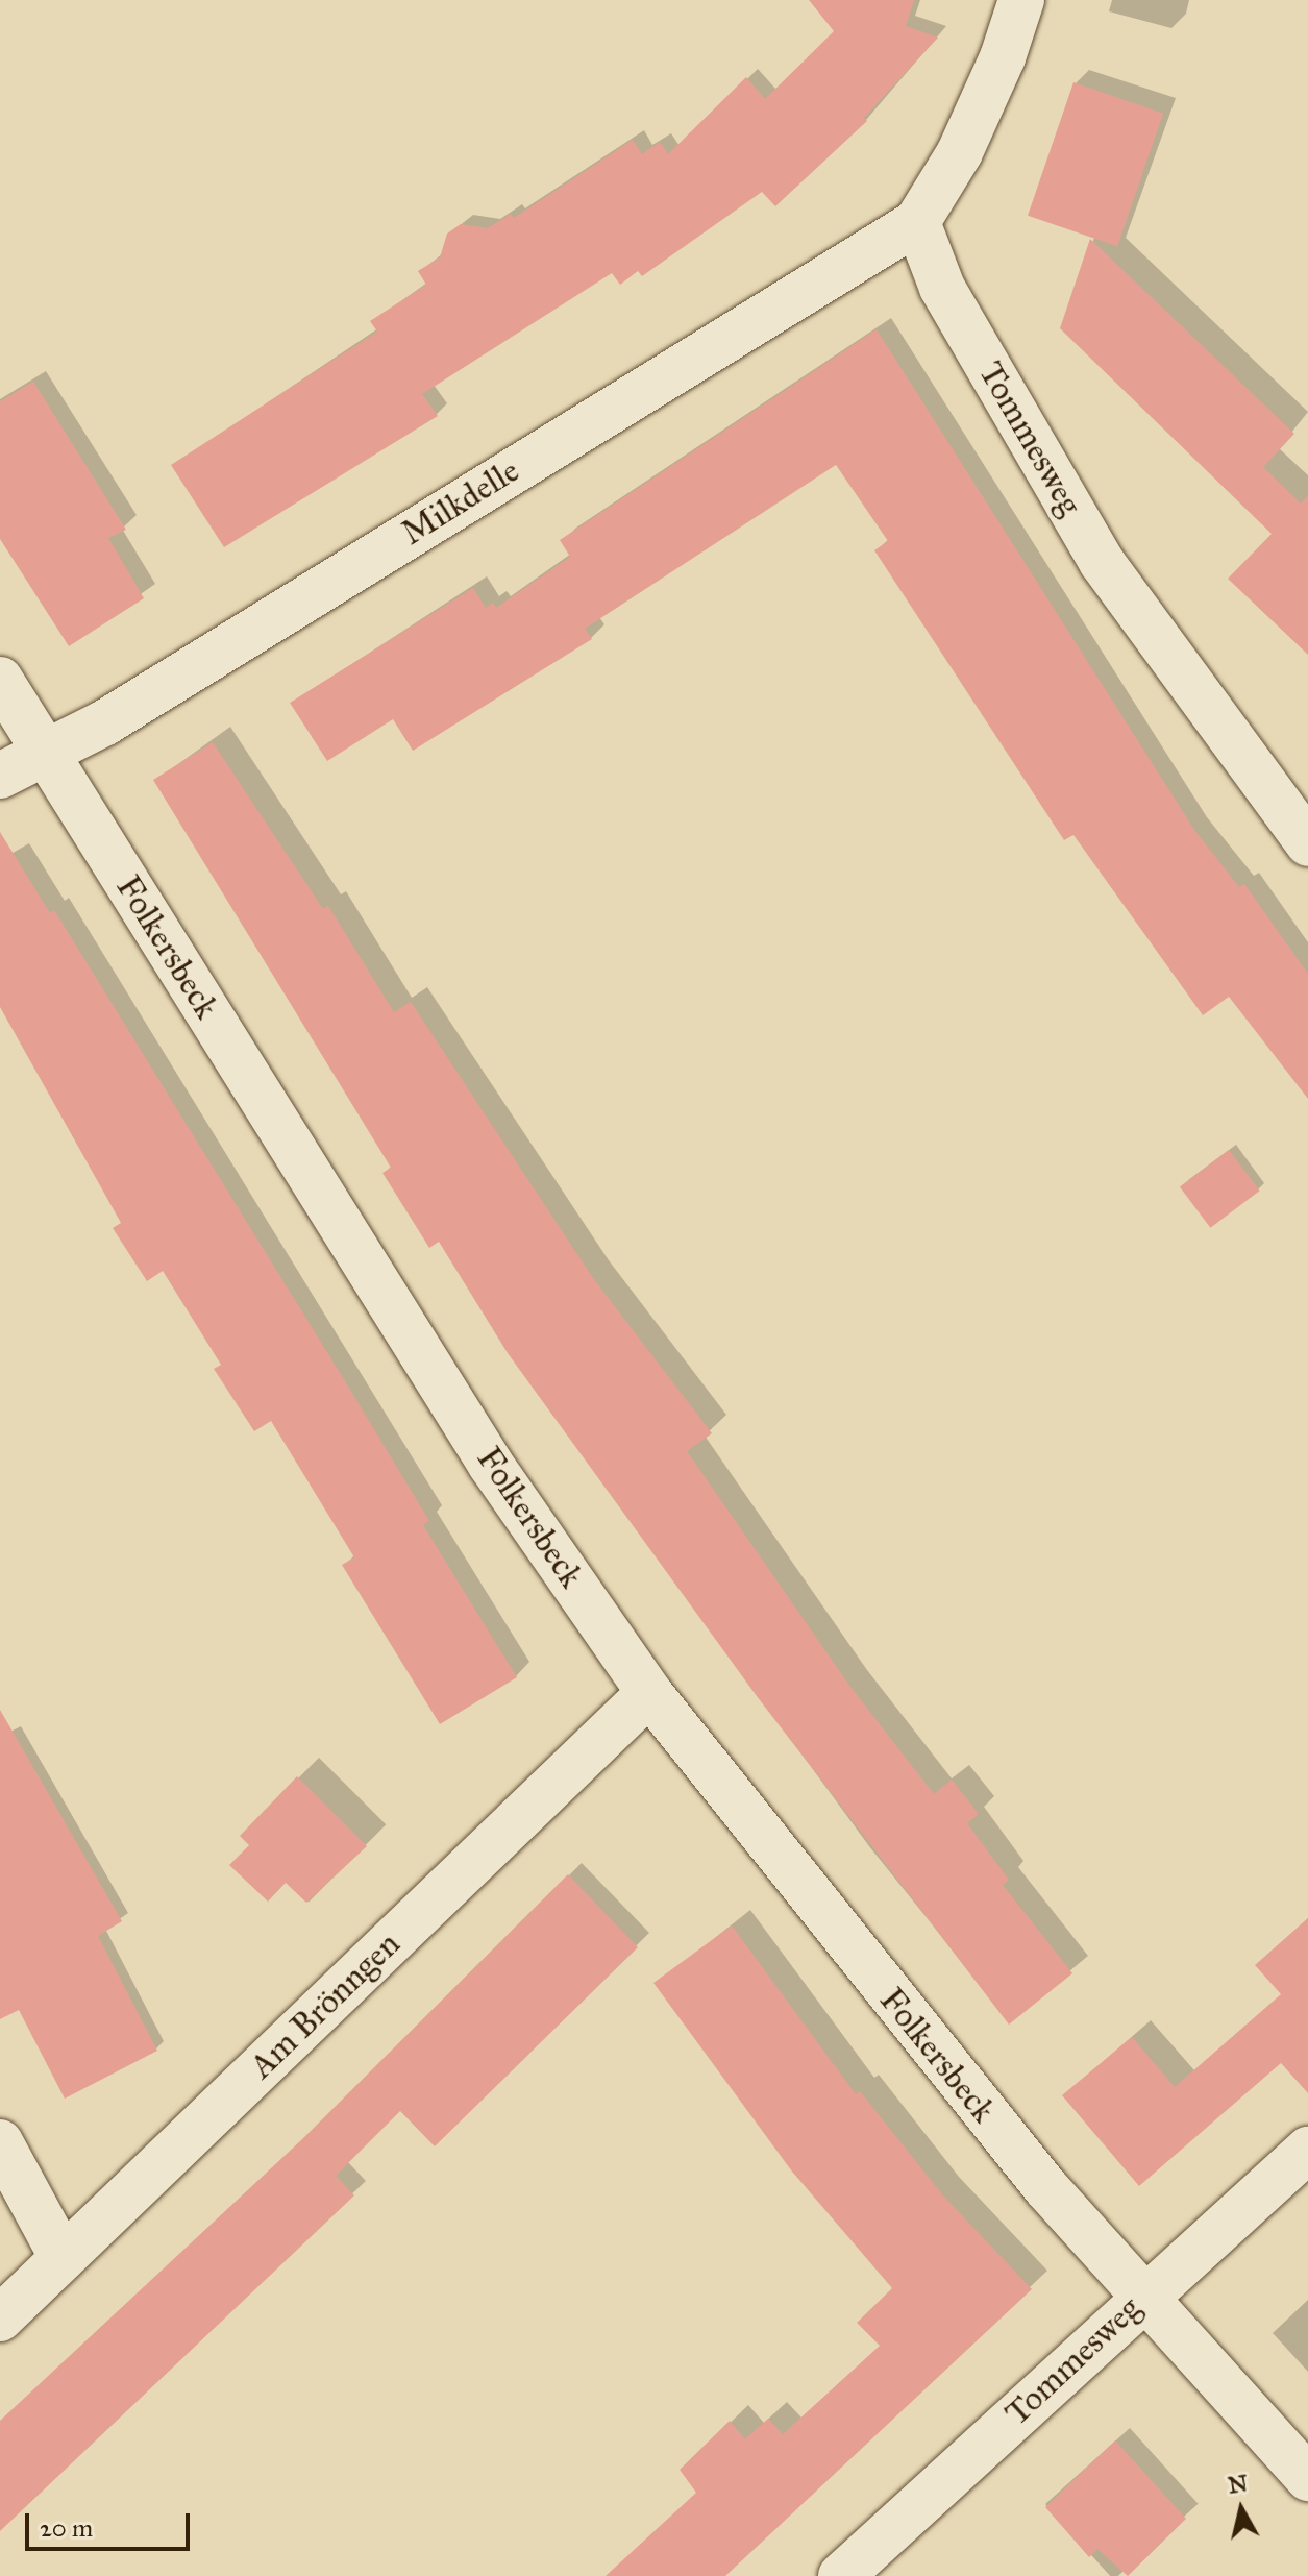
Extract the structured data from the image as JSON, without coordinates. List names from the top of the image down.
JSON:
{
  "streets": {
    "street": [
      "Tommesweg",
      "Milkdelle",
      "Folkersbeck",
      "Am Brönngen"
    ]
  },
  "crossings": [
    ["Tommesweg", "Milkdelle"],
    ["Tommesweg", "Folkersbeck"],
    ["Milkdelle", "Folkersbeck"],
    ["Folkersbeck", "Am Brönngen"]
  ],
  "scale_bar": "20 m",
  "north": "top"
}
